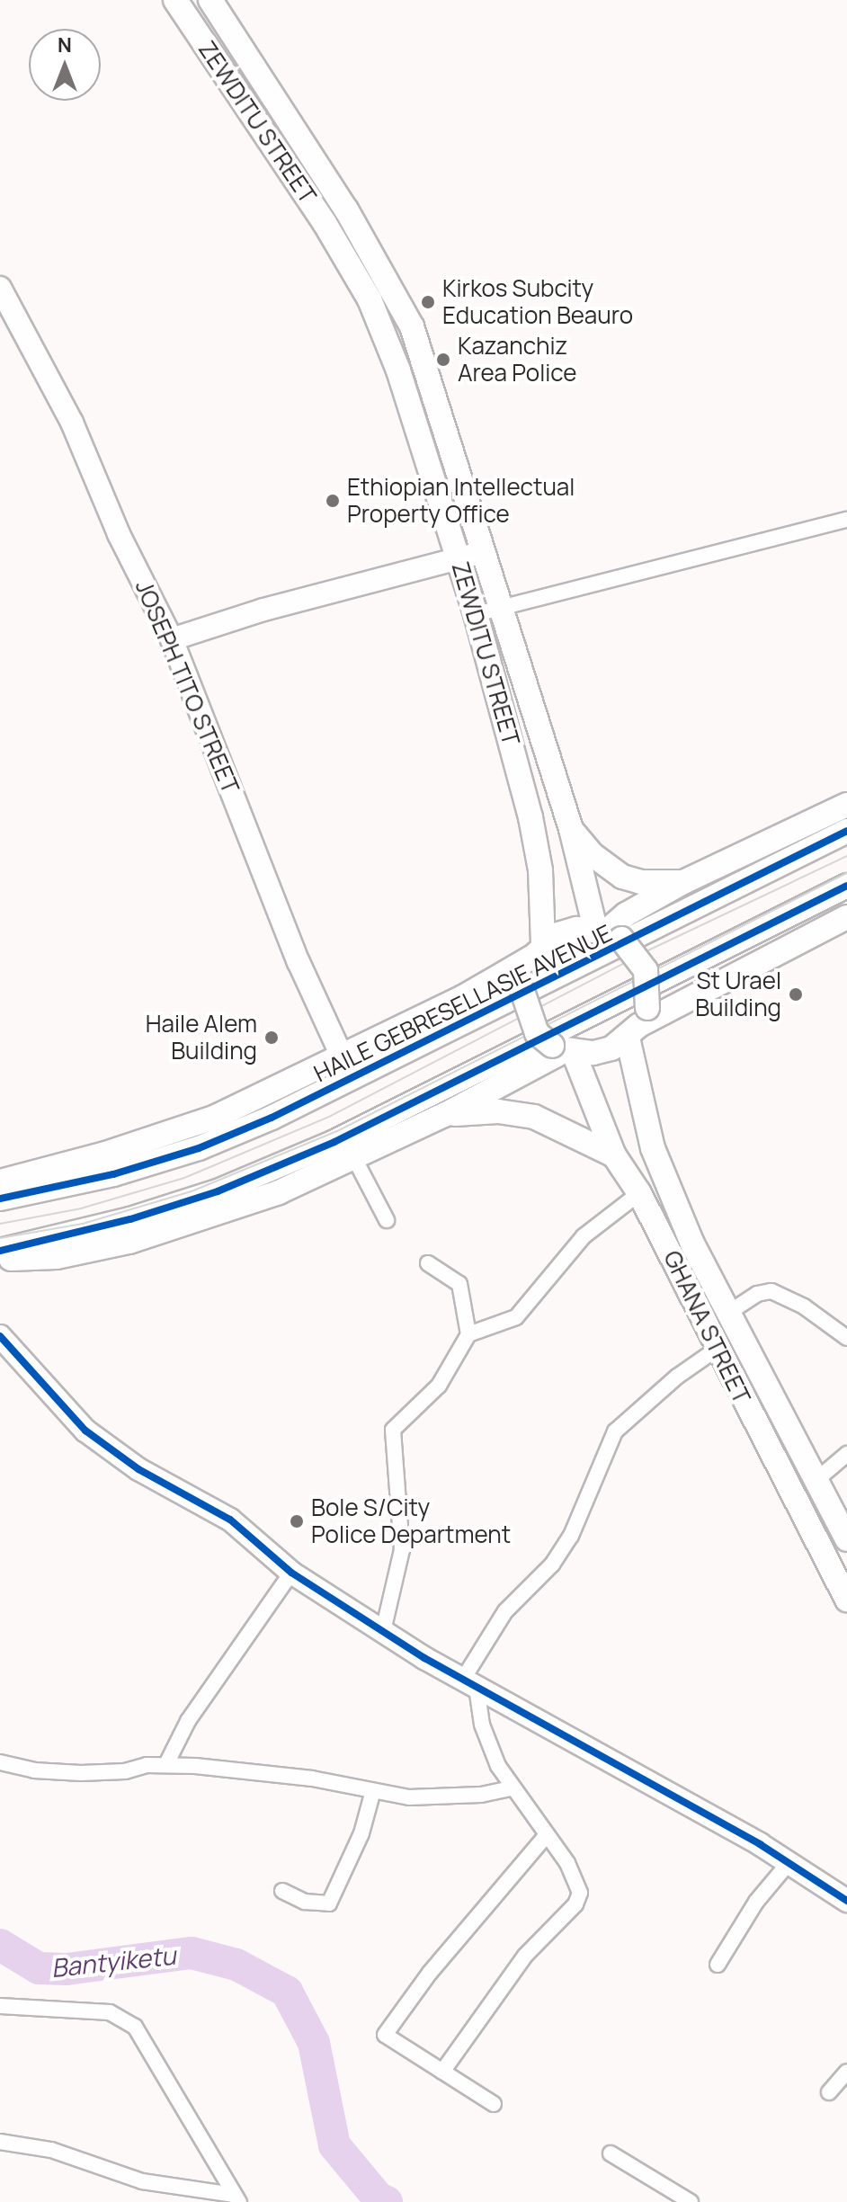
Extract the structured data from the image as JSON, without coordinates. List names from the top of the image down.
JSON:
{
  "streets": {
    "main road": [
      "ZEWDITU STREET",
      "JOSEPH TITO STREET",
      "HAILE GEBRESELLASIE AVENUE",
      "GHANA STREET"
    ]
  },
  "crossings": [
    ["ZEWDITU STREET", "HAILE GEBRESELLASIE AVENUE"],
    ["ZEWDITU STREET", "GHANA STREET"],
    ["HAILE GEBRESELLASIE AVENUE", "GHANA STREET"]
  ],
  "water": ["Bantyiketu"],
  "places": [
    "Kirkos Subcity Education Beauro",
    "Kazanchiz Area Police",
    "Ethiopian Intellectual Property Office",
    "St Urael Building",
    "Haile Alem Building",
    "Bole S/City Police Department"
  ],
  "north": "top"
}
